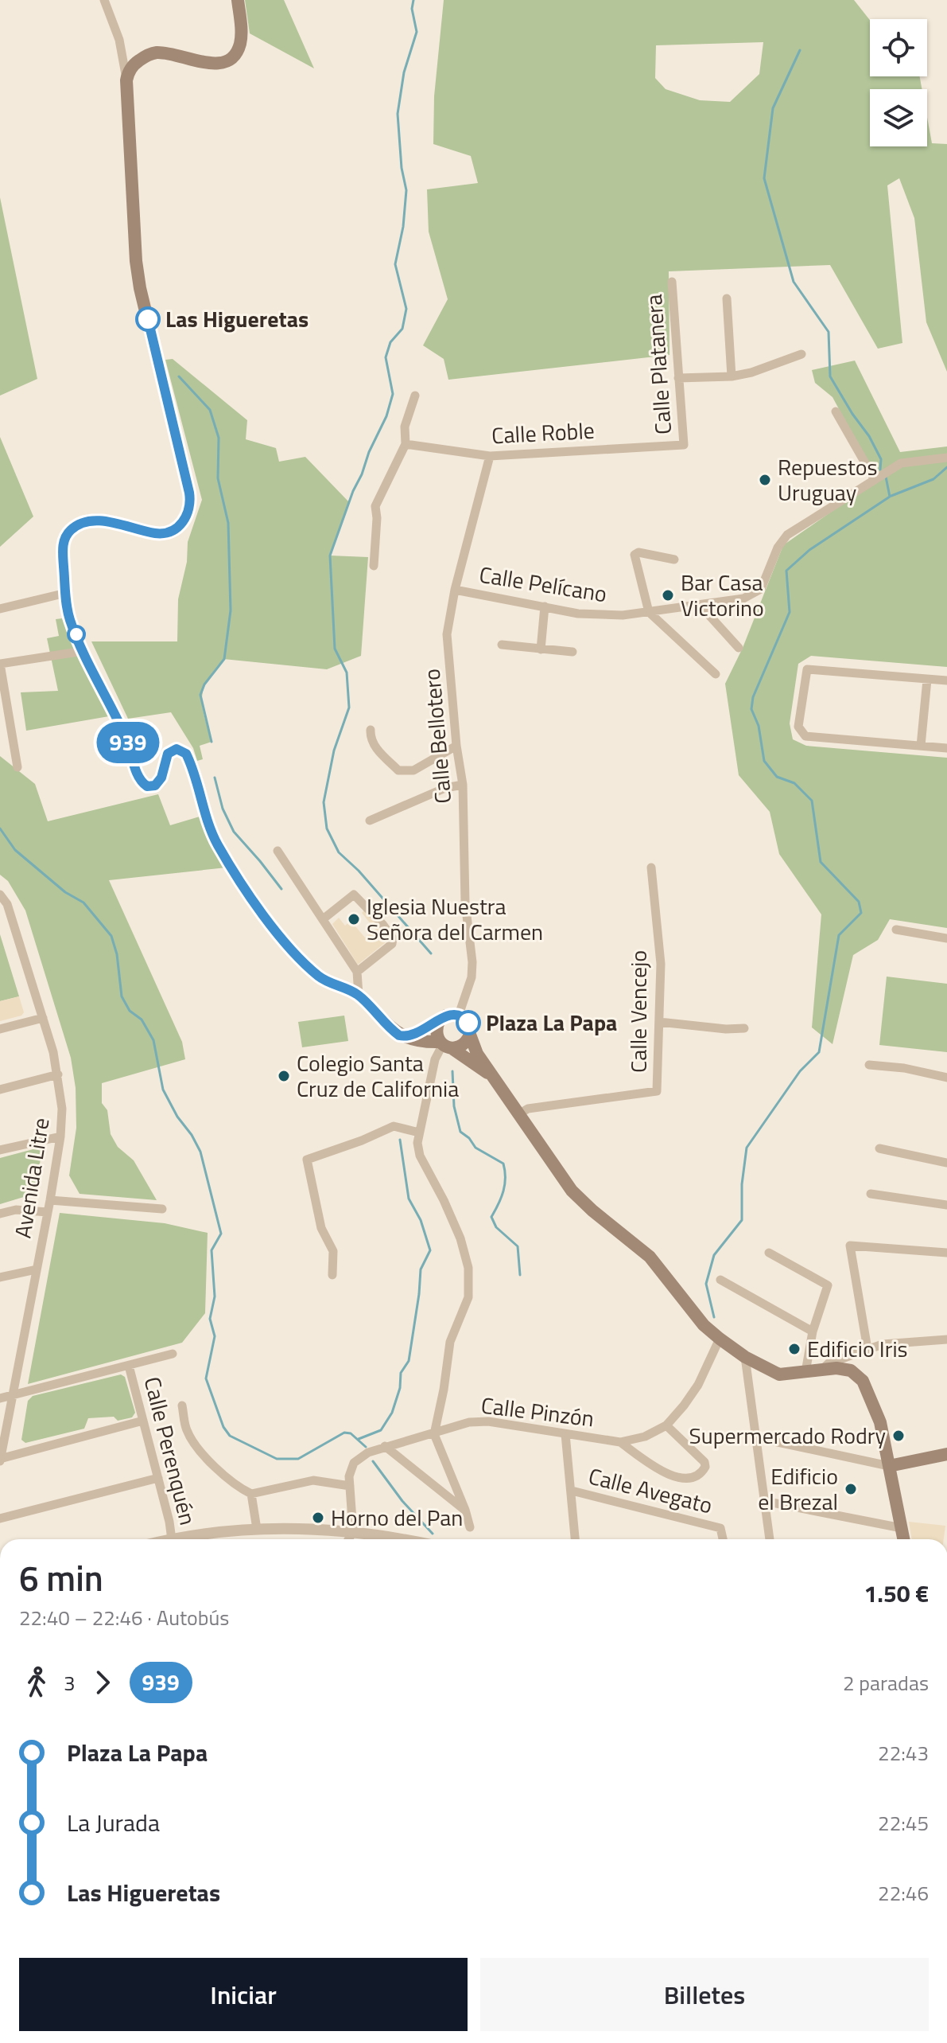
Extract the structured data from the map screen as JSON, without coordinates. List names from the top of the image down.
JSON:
{
  "streets": {
    "street": [
      "Calle Platanera",
      "Calle Roble",
      "Calle Pelícano",
      "Calle Bellotero",
      "Calle Vencejo",
      "Avenida Litre",
      "Calle Pinzón",
      "Calle Perenquén",
      "Calle Avegato"
    ]
  },
  "crossings": [
    ["Calle Platanera", "Calle Roble"],
    ["Calle Roble", "Calle Bellotero"],
    ["Calle Pelícano", "Calle Bellotero"]
  ],
  "places": [
    "Las Higueretas",
    "Repuestos Uruguay",
    "Bar Casa Victorino",
    "Iglesia Nuestra Señora del Carmen",
    "Plaza La Papa",
    "Colegio Santa Cruz de California",
    "Edificio Iris",
    "Supermercado Rodry",
    "Edificio el Brezal",
    "Horno del Pan"
  ],
  "lines": ["bus line 939"],
  "page": {
    "on_map": "939",
    "heading": ["6 min", "22:40 – 22:46 · Autobús", "1.50 €"],
    "legs": ["3", "939", "2 paradas"],
    "list": [
      {
        "name": "Plaza La Papa",
        "value": "22:43"
      },
      {
        "name": "La Jurada",
        "value": "22:45"
      },
      {
        "name": "Las Higueretas",
        "value": "22:46"
      }
    ],
    "buttons": ["Iniciar", "Billetes"]
  }
}
